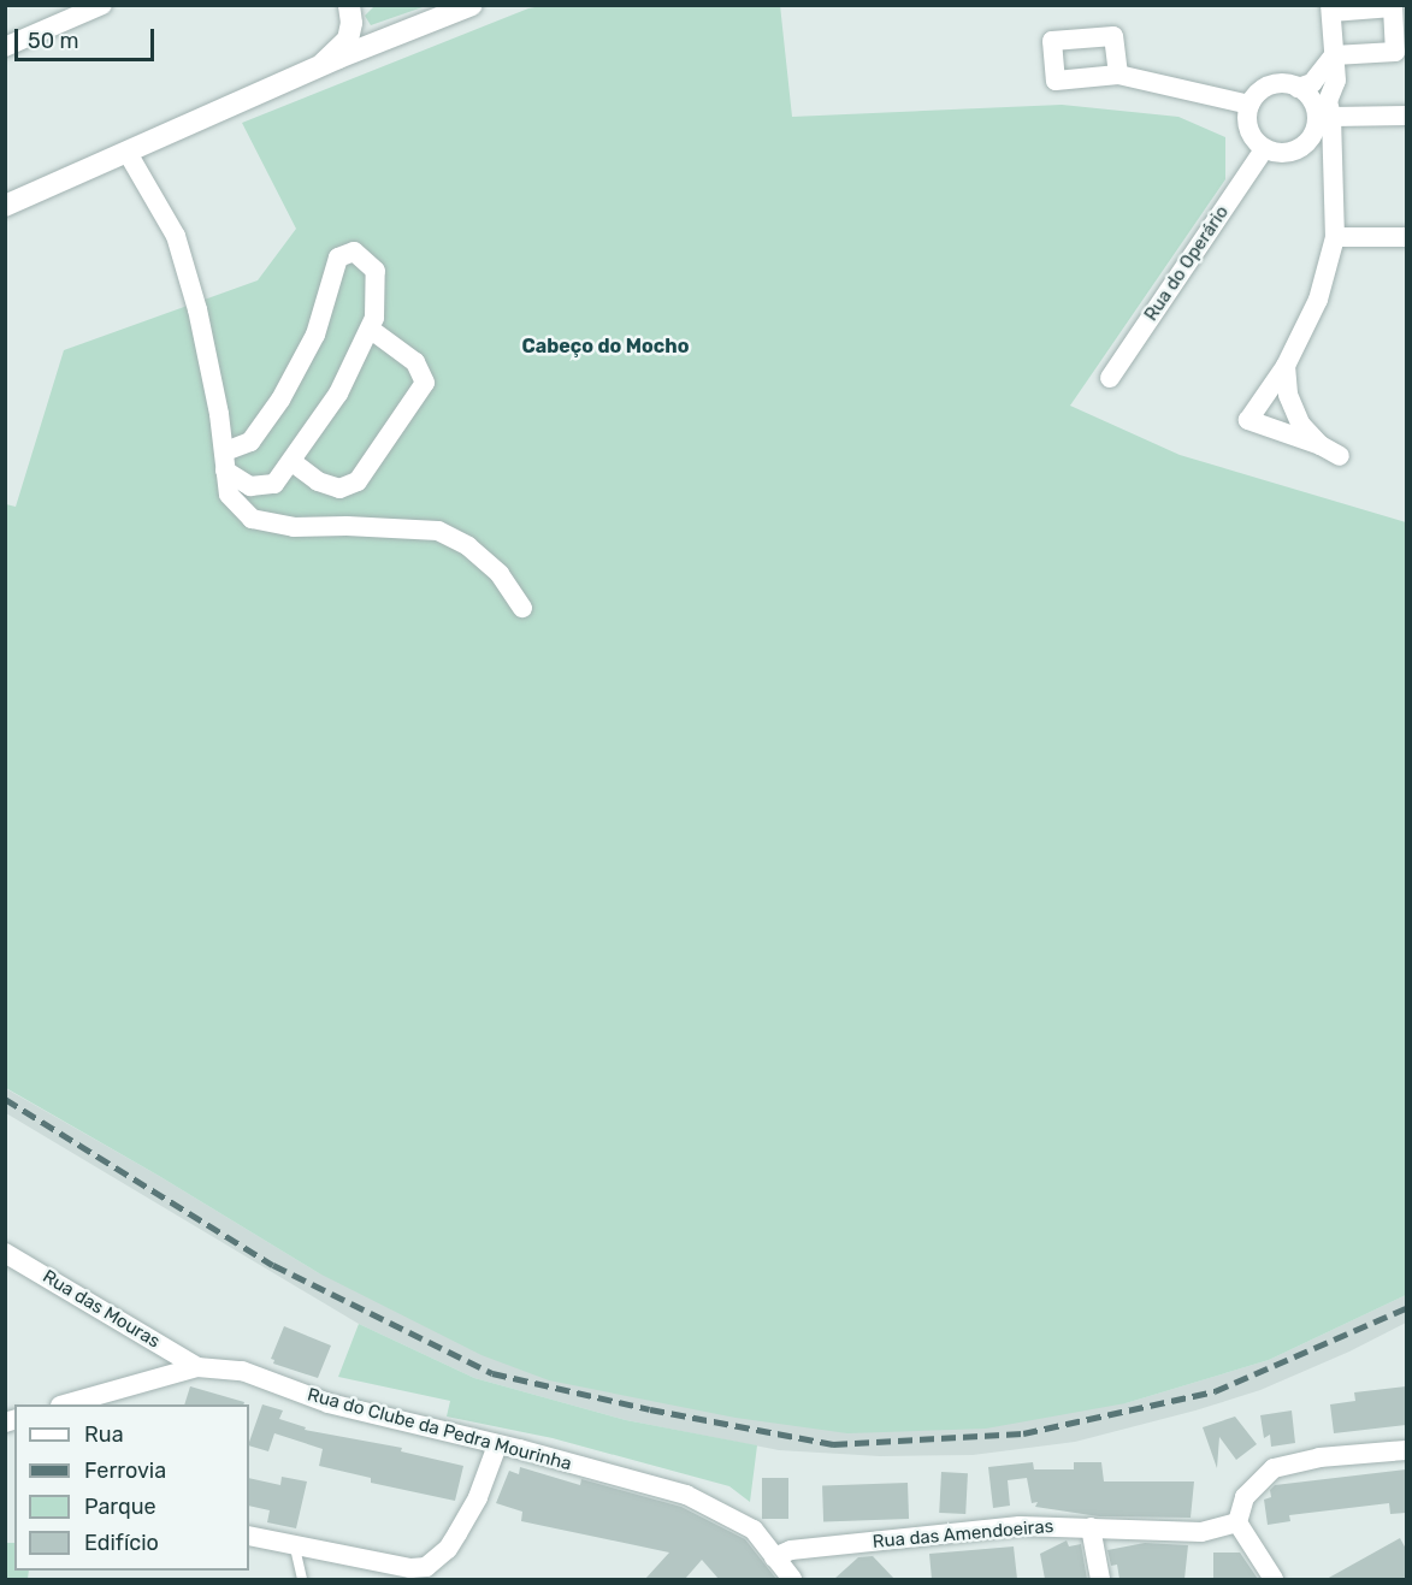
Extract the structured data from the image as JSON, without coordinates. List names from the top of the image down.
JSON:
{
  "streets": {
    "street": [
      "Rua do Operário",
      "Rua das Mouras",
      "Rua do Clube da Pedra Mourinha",
      "Rua das Amendoeiras"
    ]
  },
  "crossings": [
    ["Rua das Mouras", "Rua do Clube da Pedra Mourinha"],
    ["Rua do Clube da Pedra Mourinha", "Rua das Amendoeiras"]
  ],
  "districts": ["Cabeço do Mocho"],
  "legend": [
    "Rua",
    "Ferrovia",
    "Parque",
    "Edifício"
  ],
  "scale_bar": "50 m"
}
